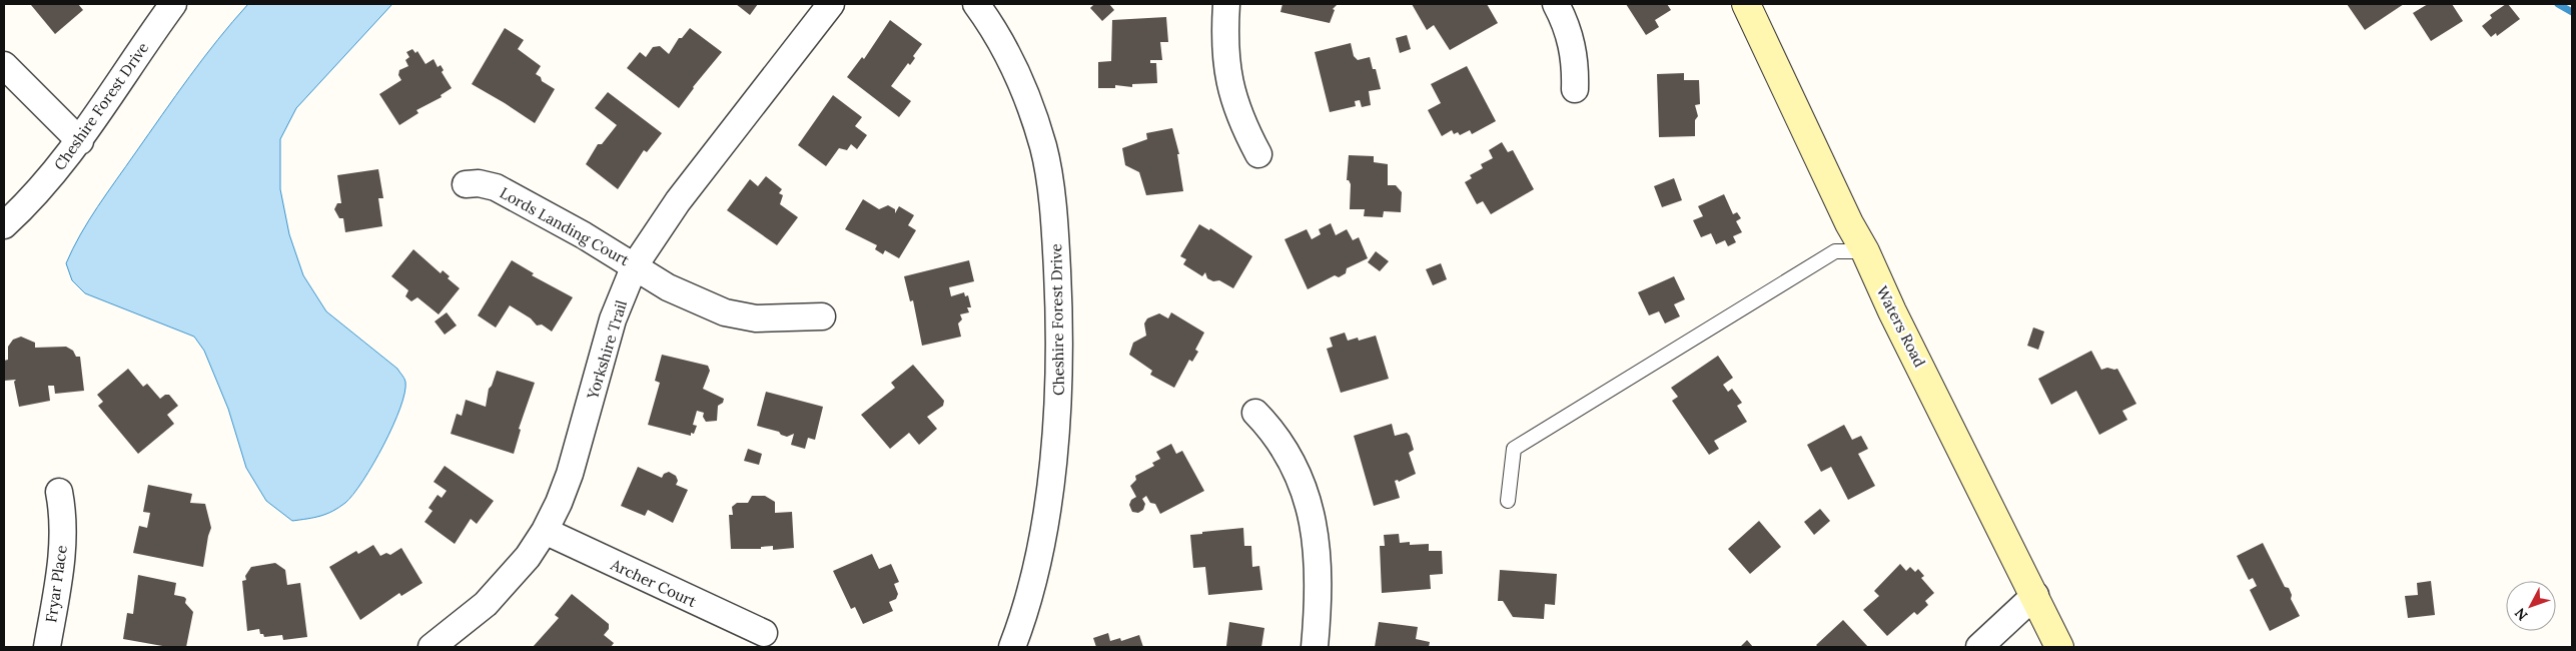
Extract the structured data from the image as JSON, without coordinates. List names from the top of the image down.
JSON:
{
  "streets": {
    "street": [
      "Cheshire Forest Drive",
      "Lords Landing Court",
      "Waters Road",
      "Yorkshire Trail",
      "Archer Court",
      "Fryar Place"
    ]
  },
  "crossings": [
    ["Lords Landing Court", "Yorkshire Trail"],
    ["Yorkshire Trail", "Archer Court"]
  ],
  "north": "bottom left"
}
